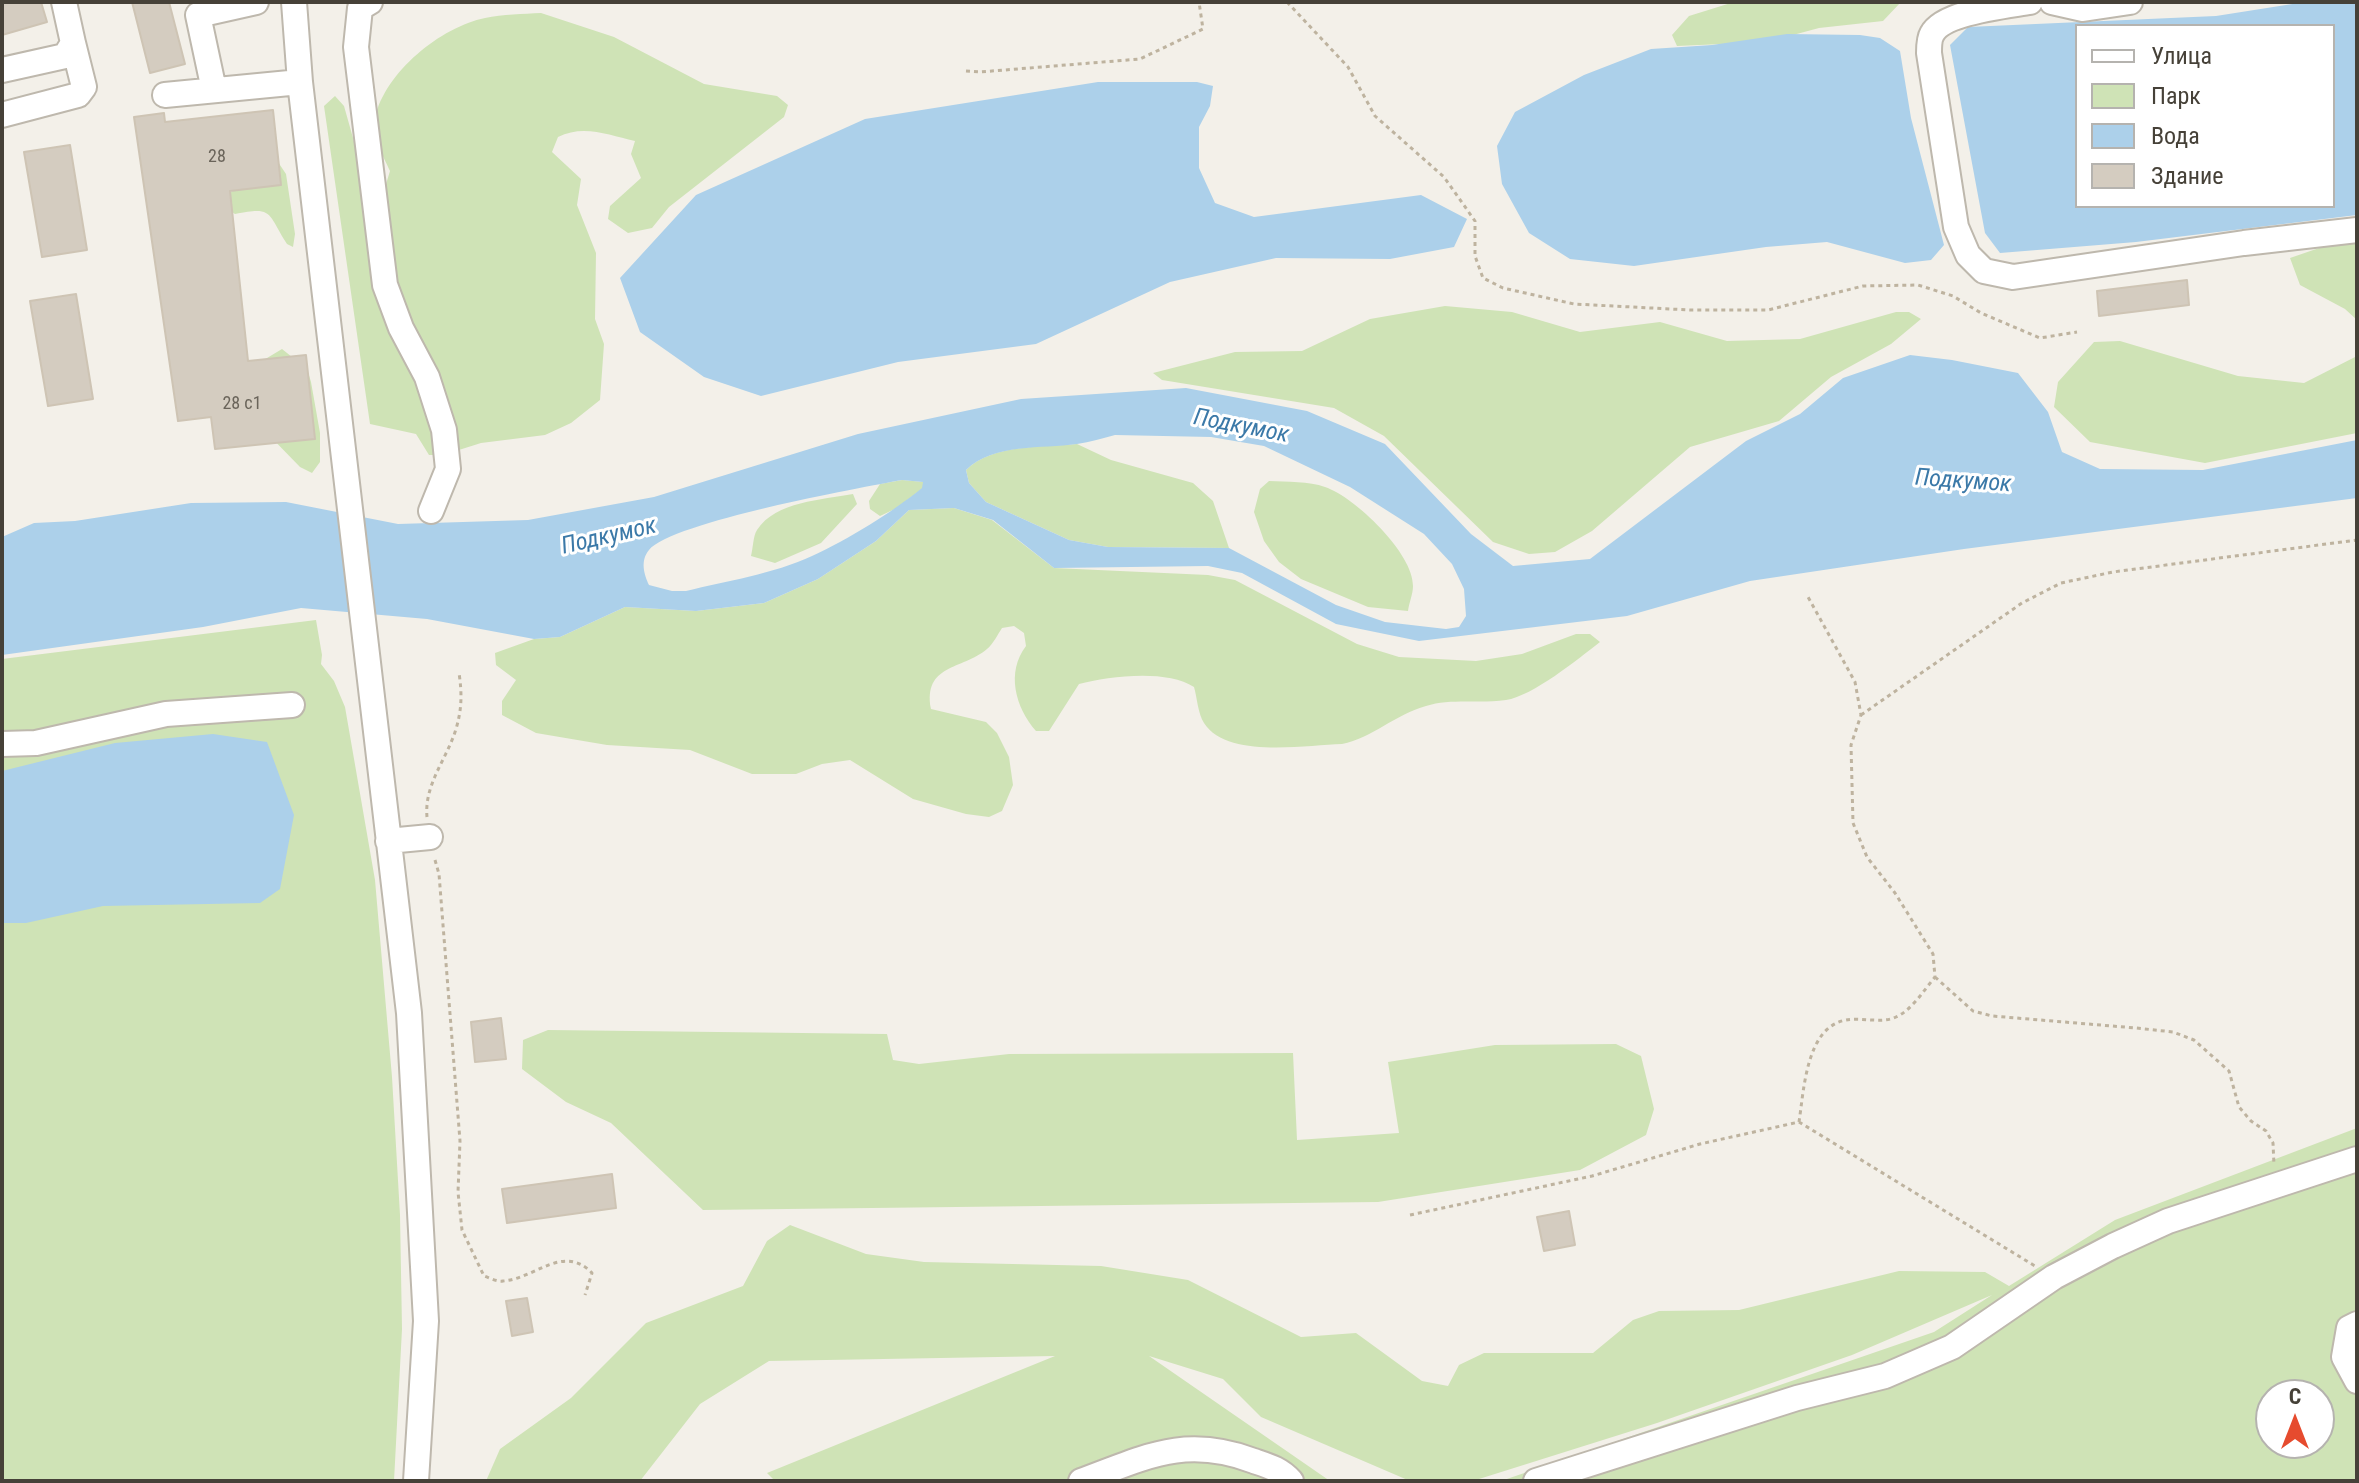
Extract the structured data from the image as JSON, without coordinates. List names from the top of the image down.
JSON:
{
  "water": ["Подкумок"],
  "house_numbers": ["28", "28 с1"],
  "legend": [
    "Улица",
    "Парк",
    "Вода",
    "Здание"
  ],
  "north": "top"
}
